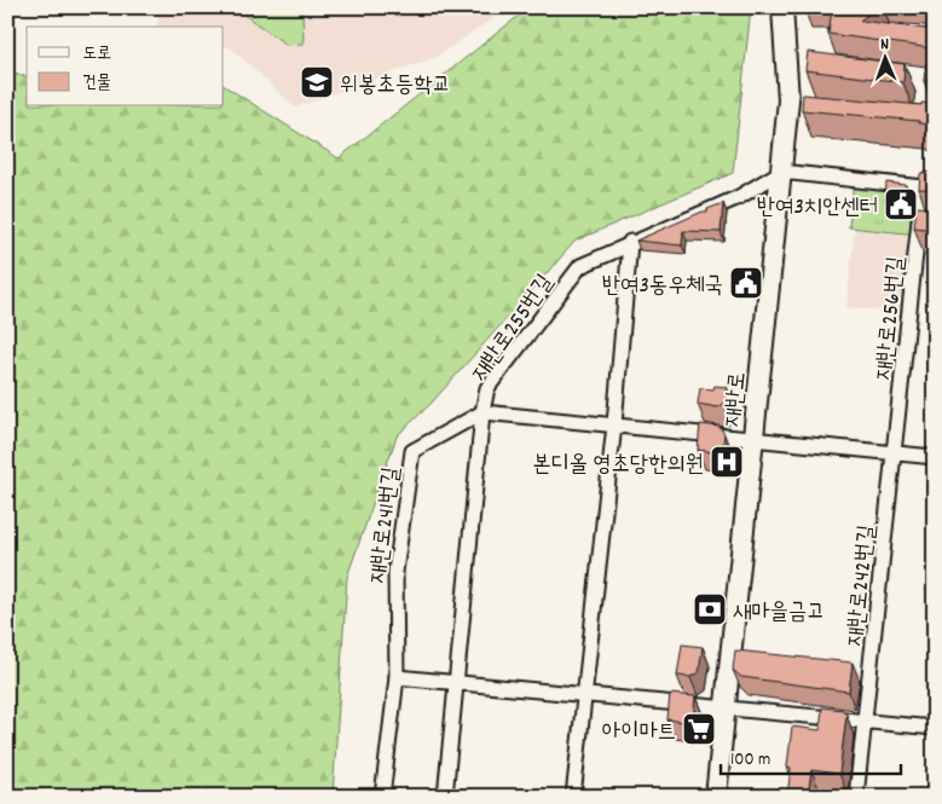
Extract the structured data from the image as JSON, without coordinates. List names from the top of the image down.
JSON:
{
  "streets": {
    "main road": ["재반로"],
    "street": [
      "재반로256번길",
      "재반로255번길",
      "재반로241번길",
      "재반로242번길"
    ]
  },
  "crossings": [
    ["재반로256번길", "재반로242번길"],
    ["재반로255번길", "재반로"],
    ["재반로255번길", "재반로241번길"]
  ],
  "places": {
    "school or university": ["위봉초등학교"],
    "public building": ["반여3치안센터", "반여3동우체국"],
    "hospital": ["본디올 영초당한의원"],
    "bank": ["새마을금고"],
    "supermarket": ["아이마트"]
  },
  "legend": ["도로", "건물"],
  "scale_bar": "100 m",
  "north": "top"
}
